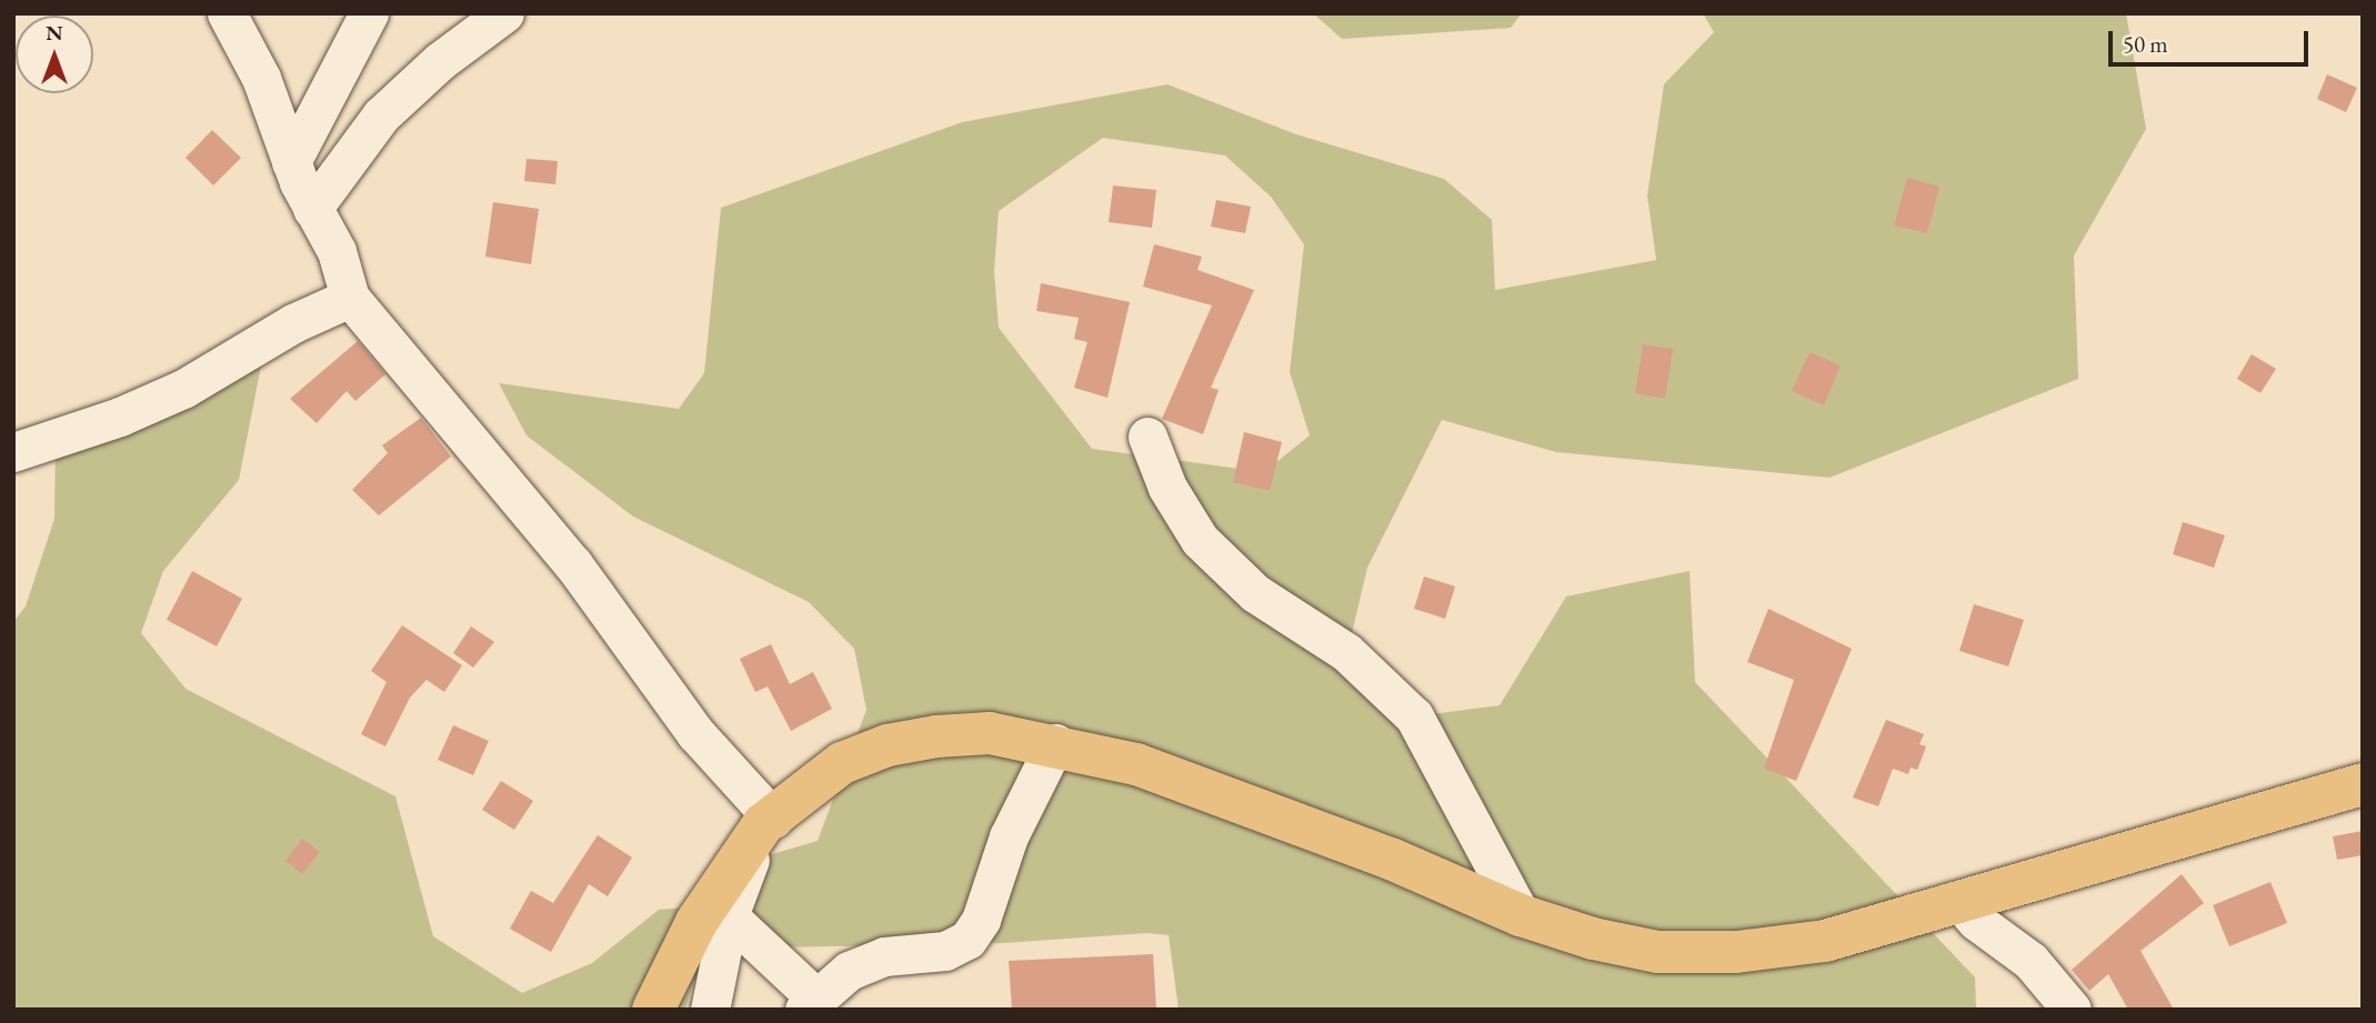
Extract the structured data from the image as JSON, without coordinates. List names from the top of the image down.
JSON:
{
  "scale_bar": "50 m",
  "north": "top"
}
